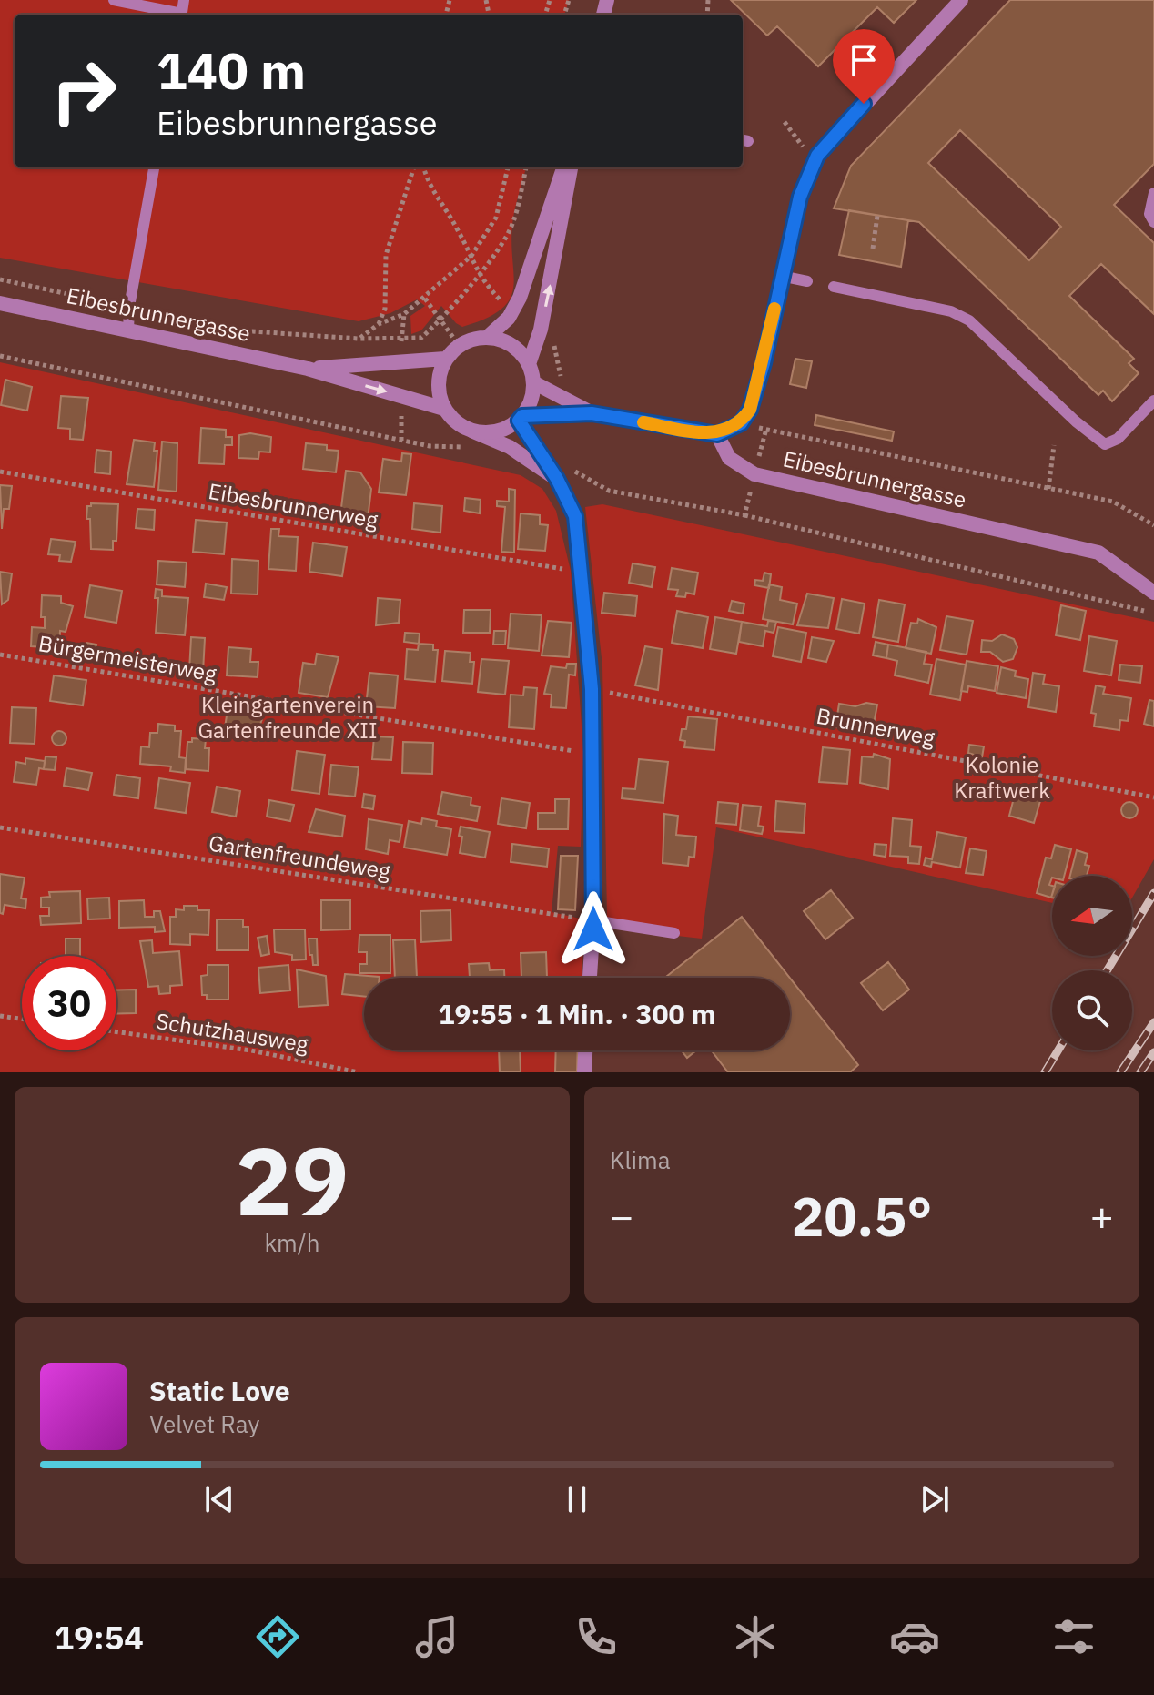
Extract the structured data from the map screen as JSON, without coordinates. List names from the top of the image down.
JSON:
{
  "streets": {
    "street": ["Eibesbrunnergasse"],
    "path": [
      "Eibesbrunnerweg",
      "Bürgermeisterweg",
      "Brunnerweg",
      "Gartenfreundeweg",
      "Schutzhausweg"
    ]
  },
  "parks": ["Kleingartenverein Gartenfreunde XII", "Kolonie Kraftwerk"],
  "north": "left",
  "page": {
    "turn": ["140 m", "Eibesbrunnergasse"],
    "limit": "30",
    "trip": "19:55 · 1 Min. · 300 m",
    "tile": [
      ["29", "km/h"],
      "Klima"
    ],
    "heat": ["−", "20.5°", "+"],
    "song": ["Static Love", "Velvet Ray"],
    "tabs": "19:54"
  }
}
